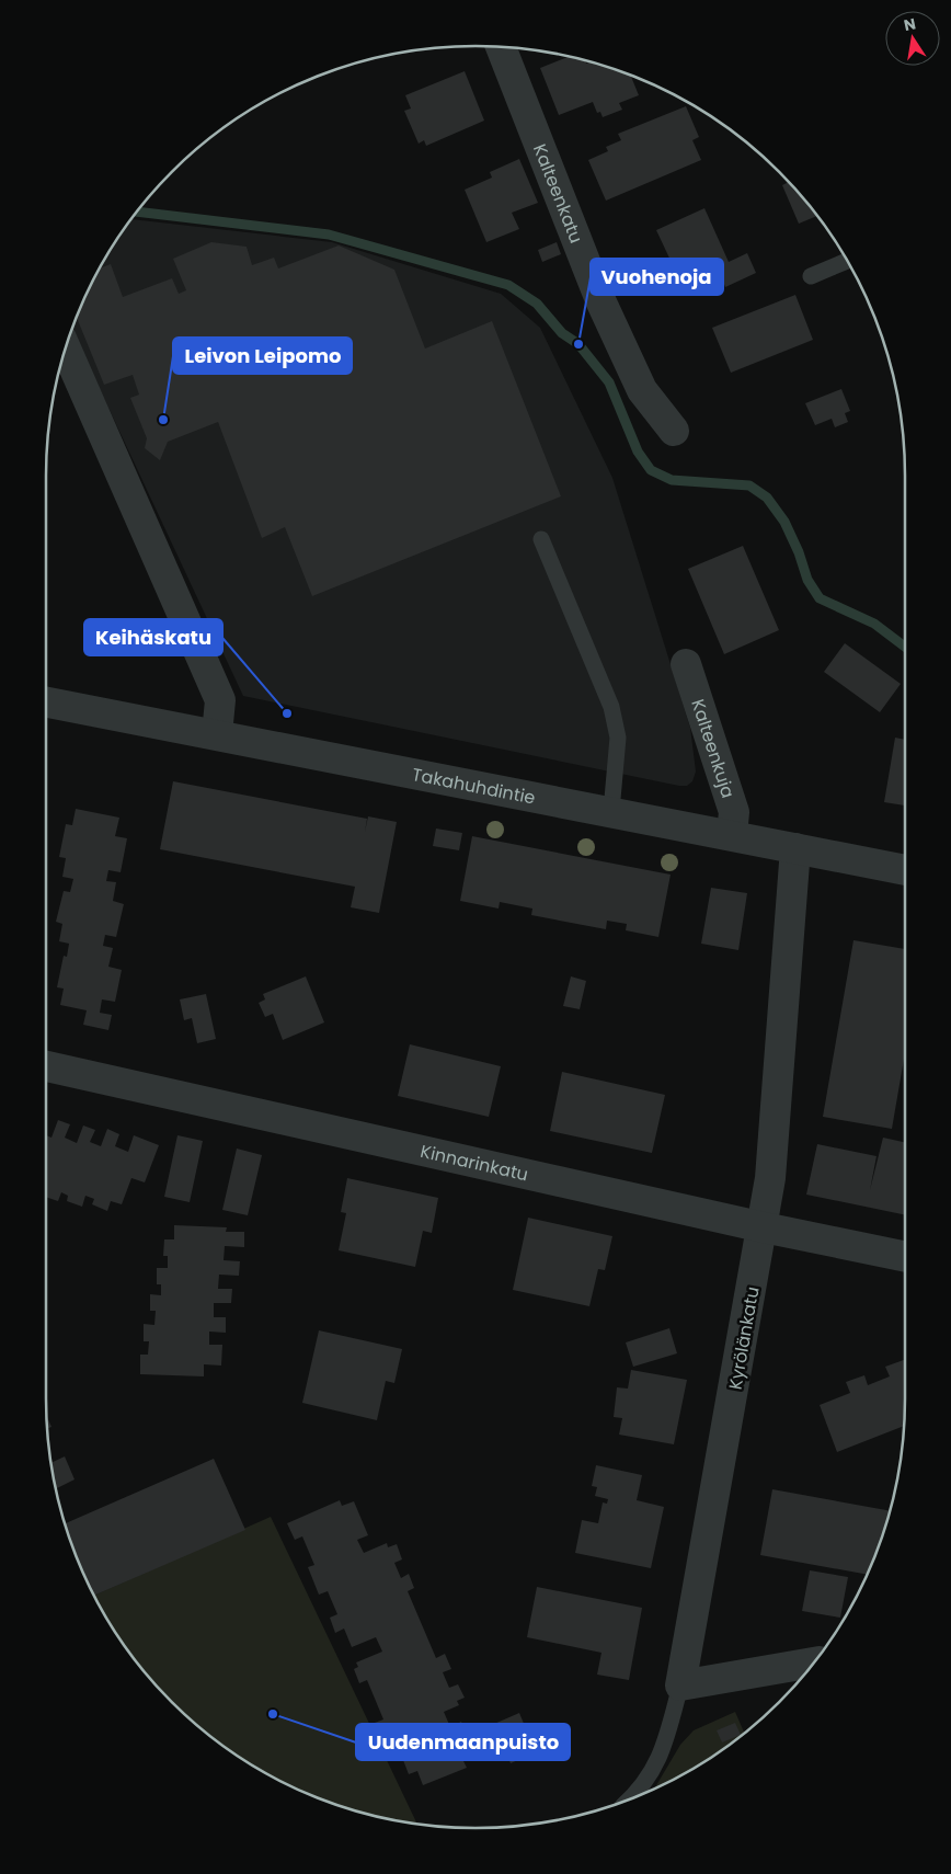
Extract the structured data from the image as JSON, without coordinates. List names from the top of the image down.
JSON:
{
  "streets": {
    "street": [
      "Kalteenkatu",
      "Kalteenkuja",
      "Takahuhdintie",
      "Kinnarinkatu",
      "Kyrölänkatu"
    ]
  },
  "crossings": [
    ["Kalteenkuja", "Takahuhdintie"],
    ["Takahuhdintie", "Kyrölänkatu"],
    ["Kinnarinkatu", "Kyrölänkatu"]
  ],
  "places": [
    "Vuohenoja",
    "Leivon Leipomo",
    "Keihäskatu",
    "Uudenmaanpuisto"
  ],
  "north": "top"
}
